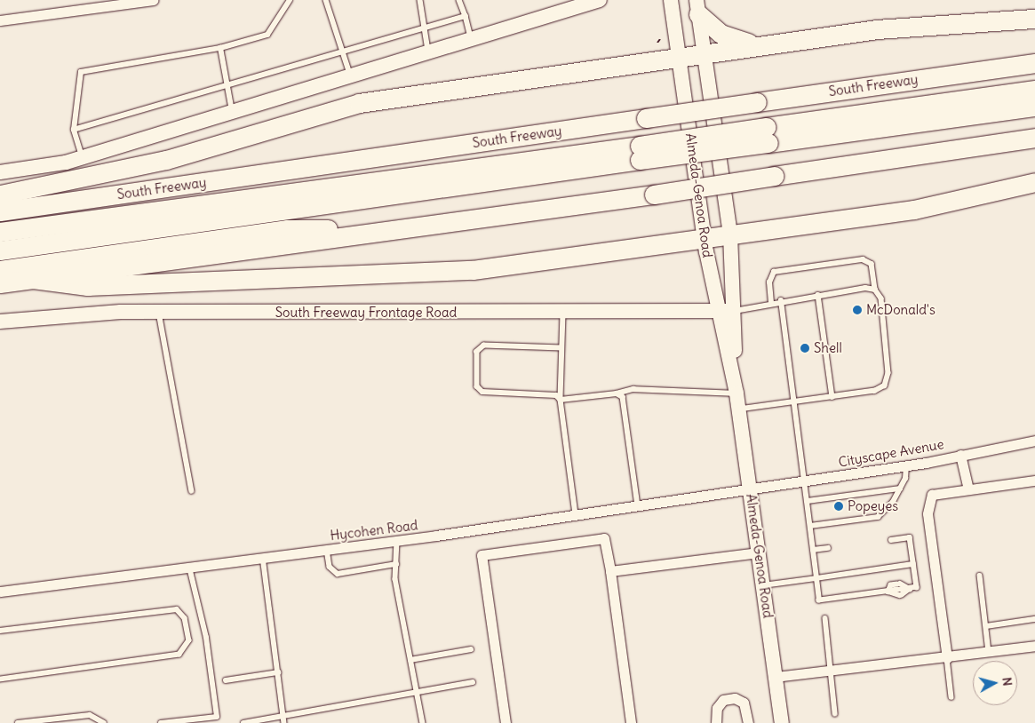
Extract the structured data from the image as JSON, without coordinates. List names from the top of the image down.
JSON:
{
  "streets": {
    "highway": ["South Freeway"],
    "main road": ["Almeda-Genoa Road", "South Freeway Frontage Road"],
    "street": ["Cityscape Avenue", "Hycohen Road"]
  },
  "crossings": [
    ["Almeda-Genoa Road", "South Freeway Frontage Road"],
    ["Almeda-Genoa Road", "Cityscape Avenue"],
    ["Almeda-Genoa Road", "Hycohen Road"],
    ["Cityscape Avenue", "Hycohen Road"]
  ],
  "places": ["McDonald's", "Shell", "Popeyes"],
  "north": "right"
}
